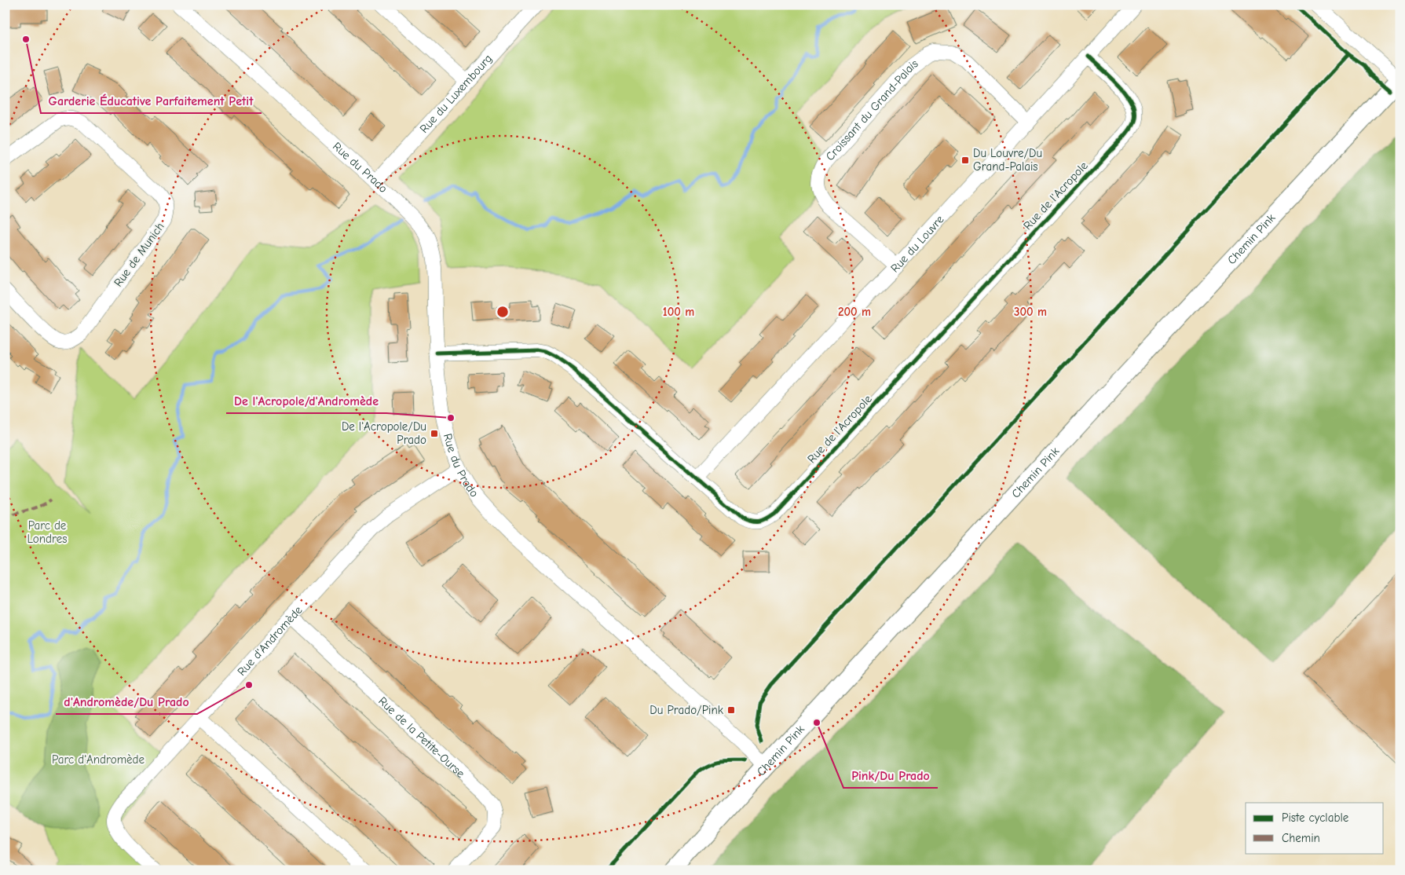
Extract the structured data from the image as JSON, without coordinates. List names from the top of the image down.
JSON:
{
  "streets": {
    "main road": ["Chemin Pink"],
    "street": [
      "Rue du Luxembourg",
      "Croissant du Grand-Palais",
      "Rue du Prado",
      "Rue de l'Acropole",
      "Rue du Louvre",
      "Rue de Munich",
      "Rue d'Andromède",
      "Rue de la Petite-Ourse"
    ]
  },
  "crossings": [
    ["Rue du Luxembourg", "Rue du Prado"],
    ["Croissant du Grand-Palais", "Rue du Louvre"],
    ["Rue du Prado", "Rue de l'Acropole"],
    ["Rue du Prado", "Chemin Pink"],
    ["Rue du Prado", "Rue d'Andromède"],
    ["Rue de l'Acropole", "Rue du Louvre"],
    ["Rue d'Andromède", "Rue de la Petite-Ourse"]
  ],
  "parks": ["Parc de Londres", "Parc d'Andromède"],
  "places": {
    "other": [
      "Garderie Éducative Parfaitement Petit",
      "De l'Acropole/d'Andromède",
      "d'Andromède/Du Prado",
      "Pink/Du Prado"
    ],
    "transit": ["Du Louvre/Du Grand-Palais", "De l'Acropole/Du Prado", "Du Prado/Pink"]
  },
  "legend": ["Piste cyclable", "Chemin"],
  "rings": ["100 m", "200 m", "300 m"]
}
